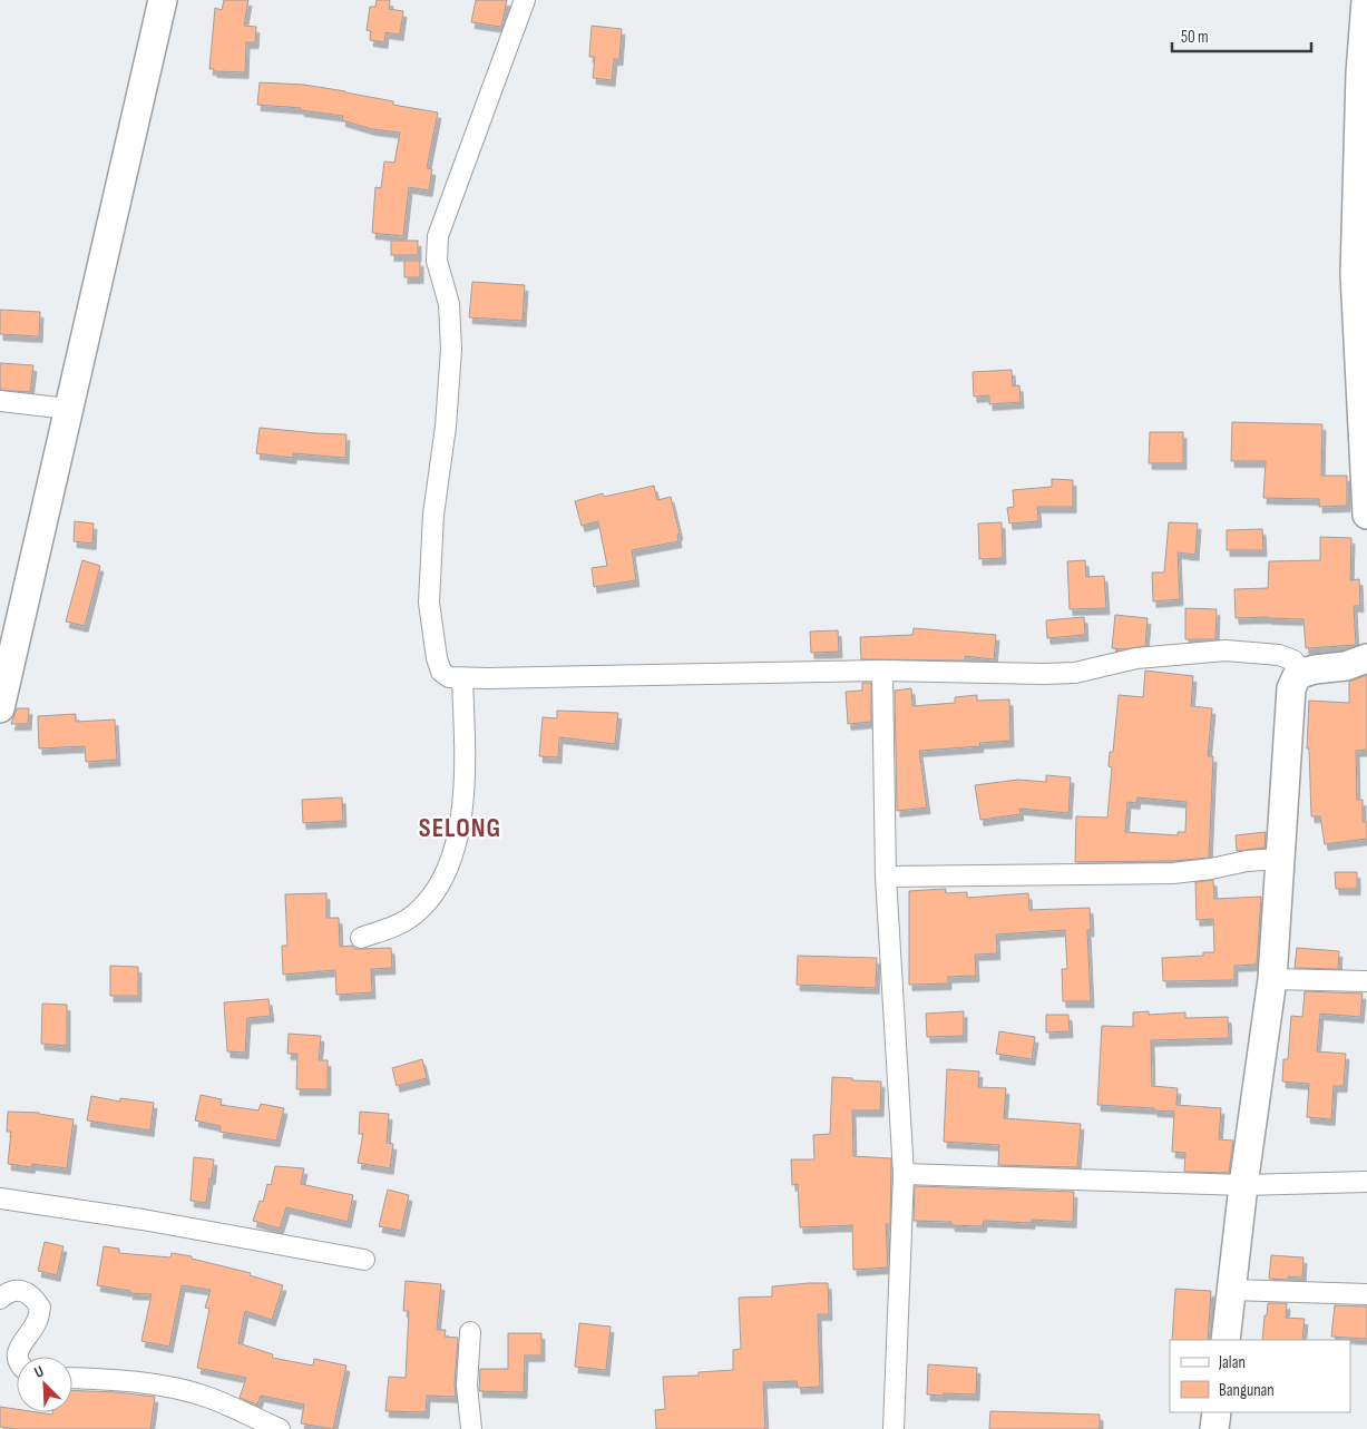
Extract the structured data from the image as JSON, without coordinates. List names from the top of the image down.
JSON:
{
  "districts": ["SELONG"],
  "legend": ["Jalan", "Bangunan"],
  "scale_bar": "50 m",
  "north": "top left"
}
